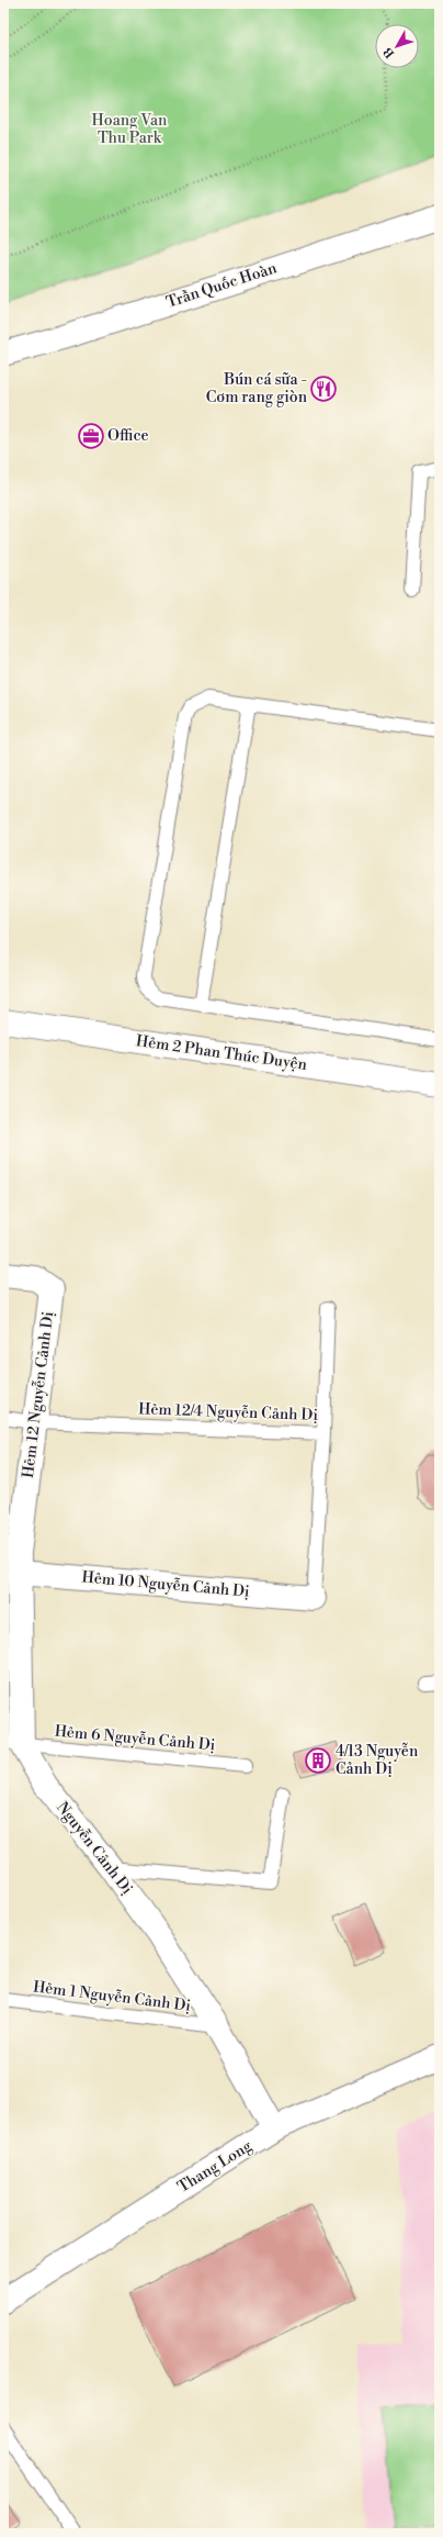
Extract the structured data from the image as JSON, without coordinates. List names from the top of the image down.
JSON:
{
  "streets": {
    "street": [
      "Trần Quốc Hoàn",
      "Hẻm 2 Phan Thúc Duyện",
      "Hẻm 12 Nguyễn Cảnh Dị",
      "Hẻm 10 Nguyễn Cảnh Dị",
      "Nguyễn Cảnh Dị",
      "Thang Long"
    ],
    "lane": ["Hẻm 12/4 Nguyễn Cảnh Dị", "Hẻm 6 Nguyễn Cảnh Dị", "Hẻm 1 Nguyễn Cảnh Dị"]
  },
  "crossings": [
    ["Hẻm 12 Nguyễn Cảnh Dị", "Hẻm 12/4 Nguyễn Cảnh Dị"],
    ["Hẻm 12 Nguyễn Cảnh Dị", "Hẻm 10 Nguyễn Cảnh Dị"],
    ["Hẻm 12 Nguyễn Cảnh Dị", "Nguyễn Cảnh Dị"],
    ["Hẻm 10 Nguyễn Cảnh Dị", "Nguyễn Cảnh Dị"],
    ["Hẻm 6 Nguyễn Cảnh Dị", "Nguyễn Cảnh Dị"],
    ["Nguyễn Cảnh Dị", "Hẻm 1 Nguyễn Cảnh Dị"],
    ["Nguyễn Cảnh Dị", "Thang Long"]
  ],
  "parks": ["Hoang Van Thu Park"],
  "places": {
    "restaurant": ["Bún cá sữa - Cơm rang giòn"],
    "office": ["Office"],
    "building": ["4/13 Nguyễn Cảnh Dị"]
  },
  "north": "bottom left"
}
